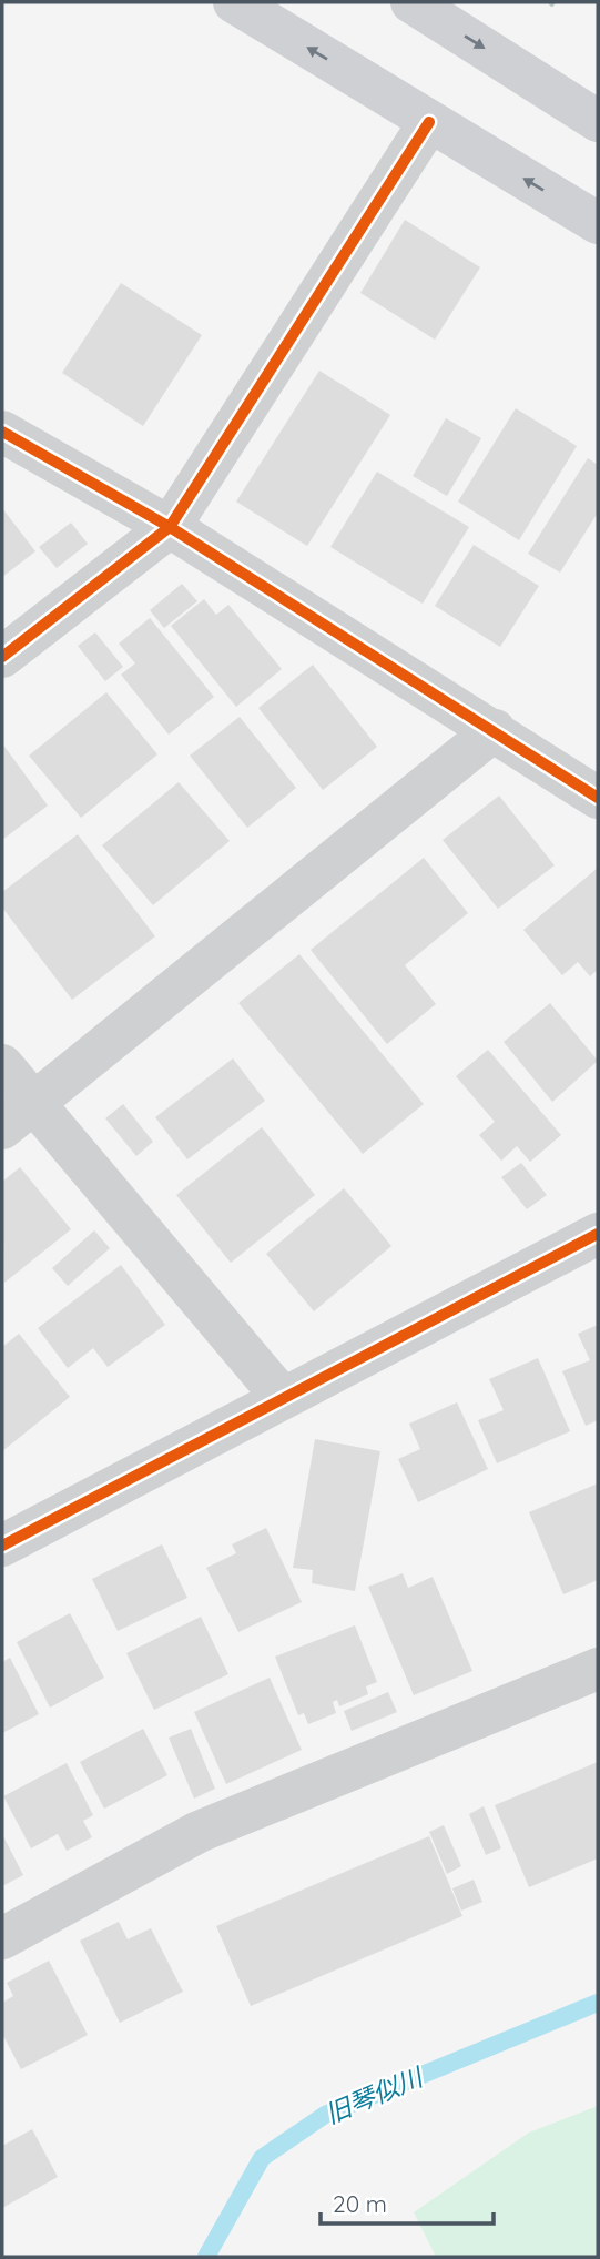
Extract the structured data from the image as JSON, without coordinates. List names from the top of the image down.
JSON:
{
  "water": ["旧琴似川"],
  "scale_bar": "20 m"
}
